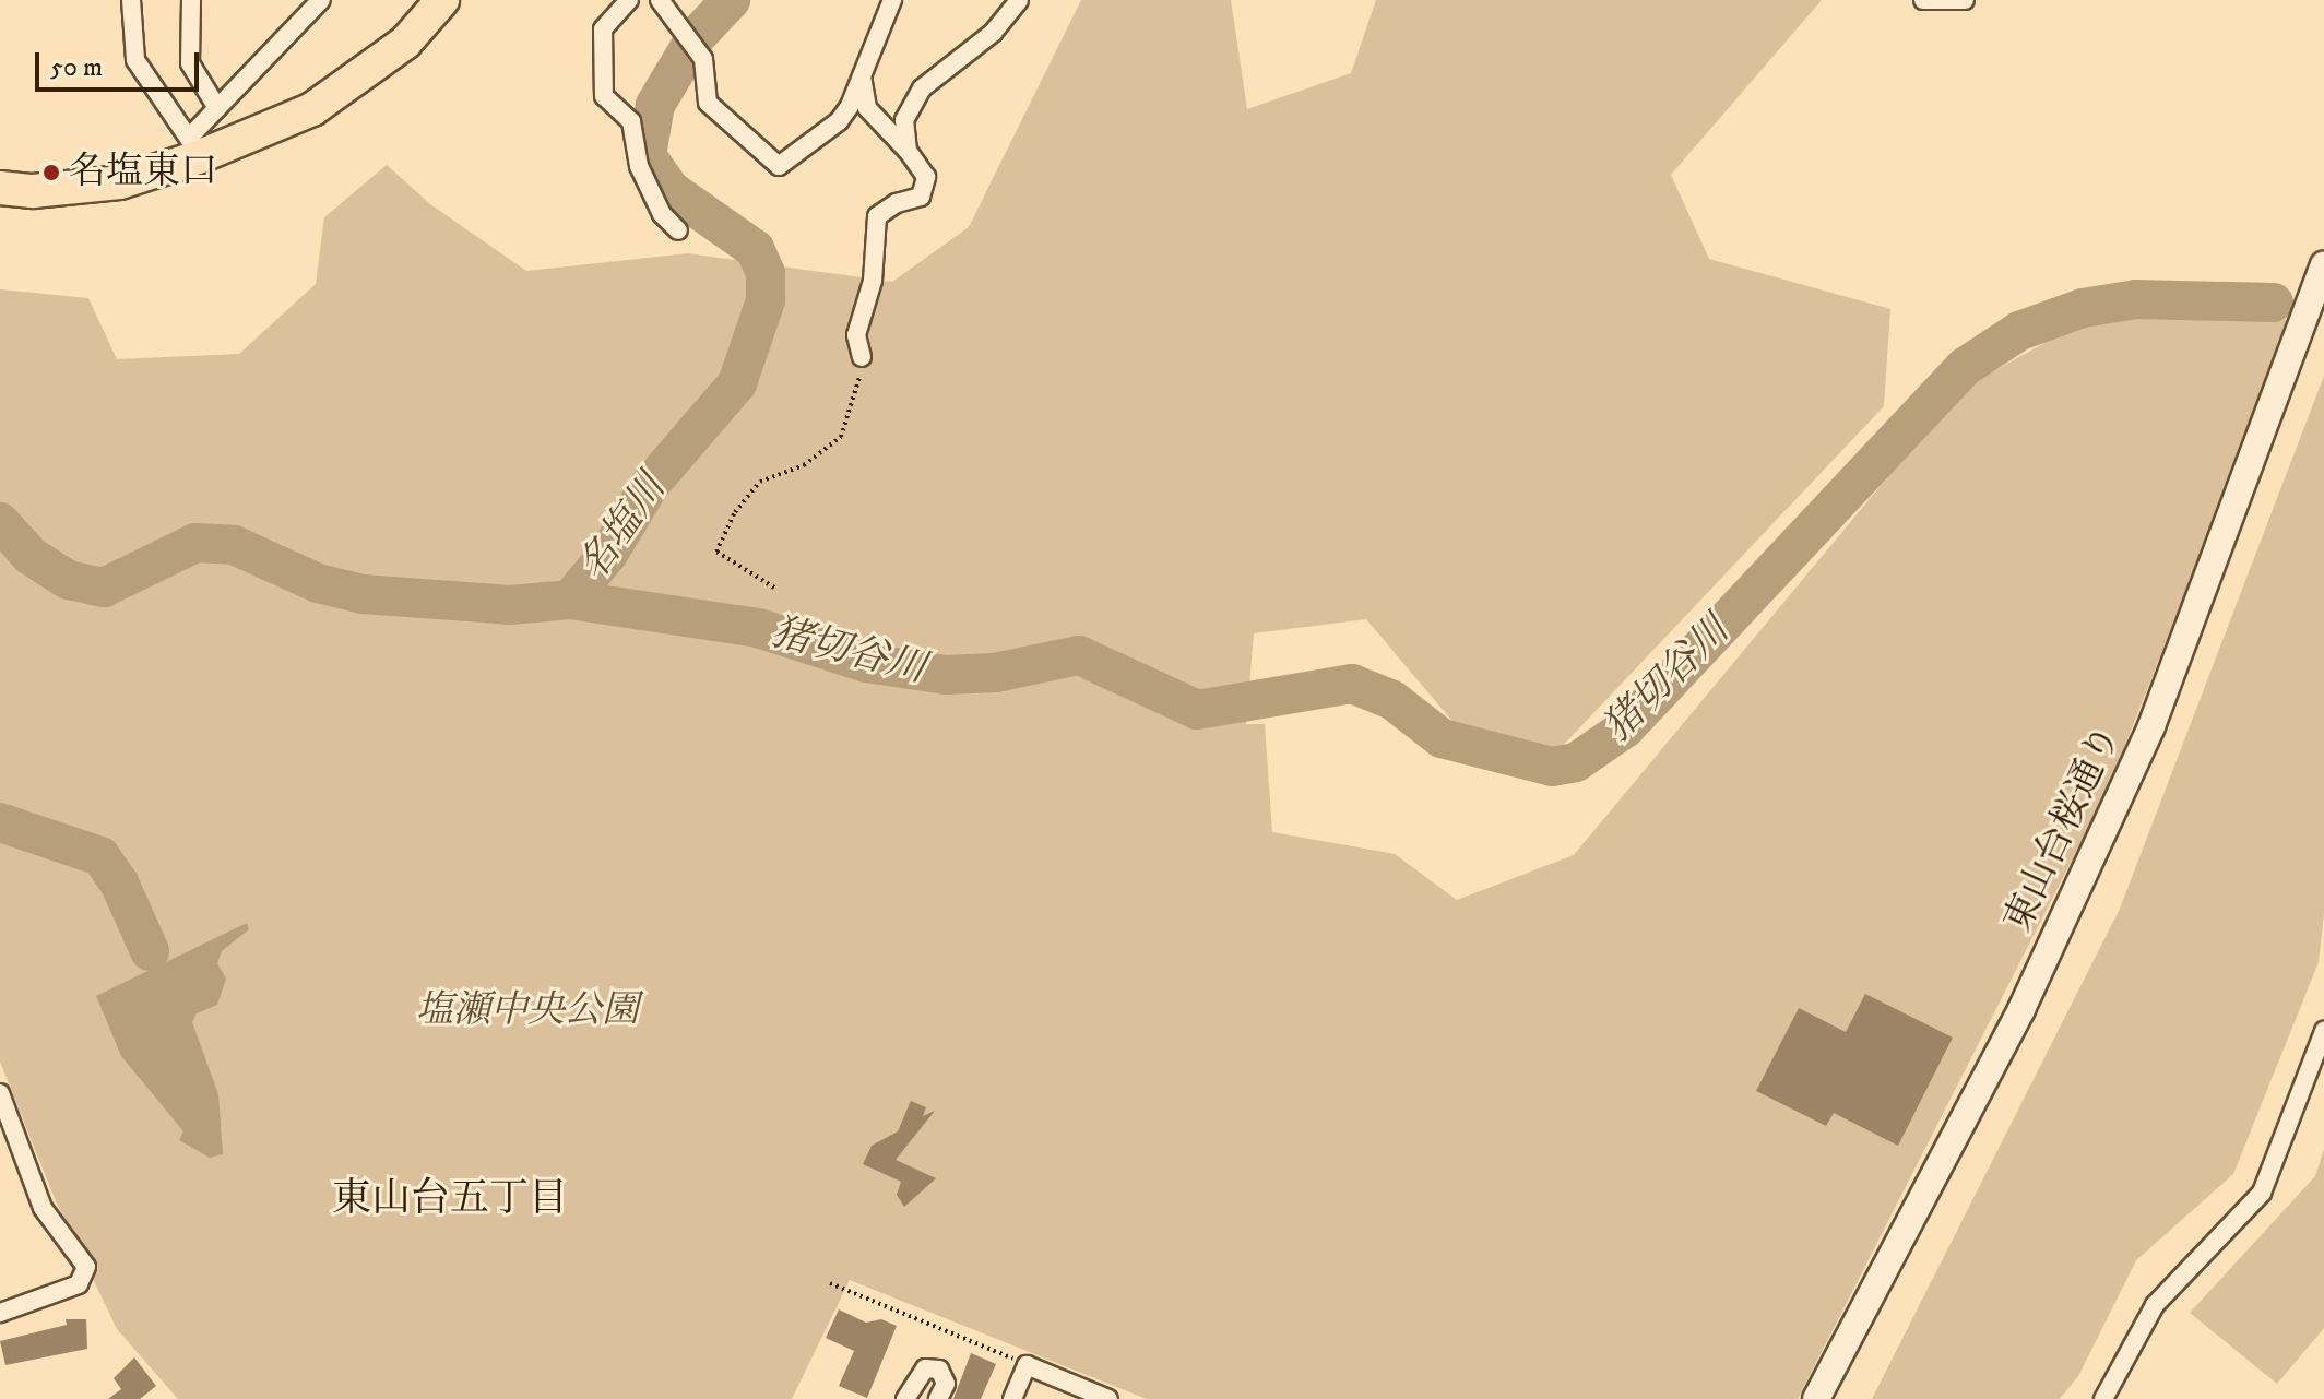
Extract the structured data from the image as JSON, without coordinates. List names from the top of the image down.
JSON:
{
  "streets": {
    "street": ["東山台桜通り"]
  },
  "districts": ["東山台五丁目"],
  "water": ["名塩川", "猪切谷川"],
  "parks": ["塩瀬中央公園"],
  "places": ["名塩東口"],
  "scale_bar": "50 m"
}
